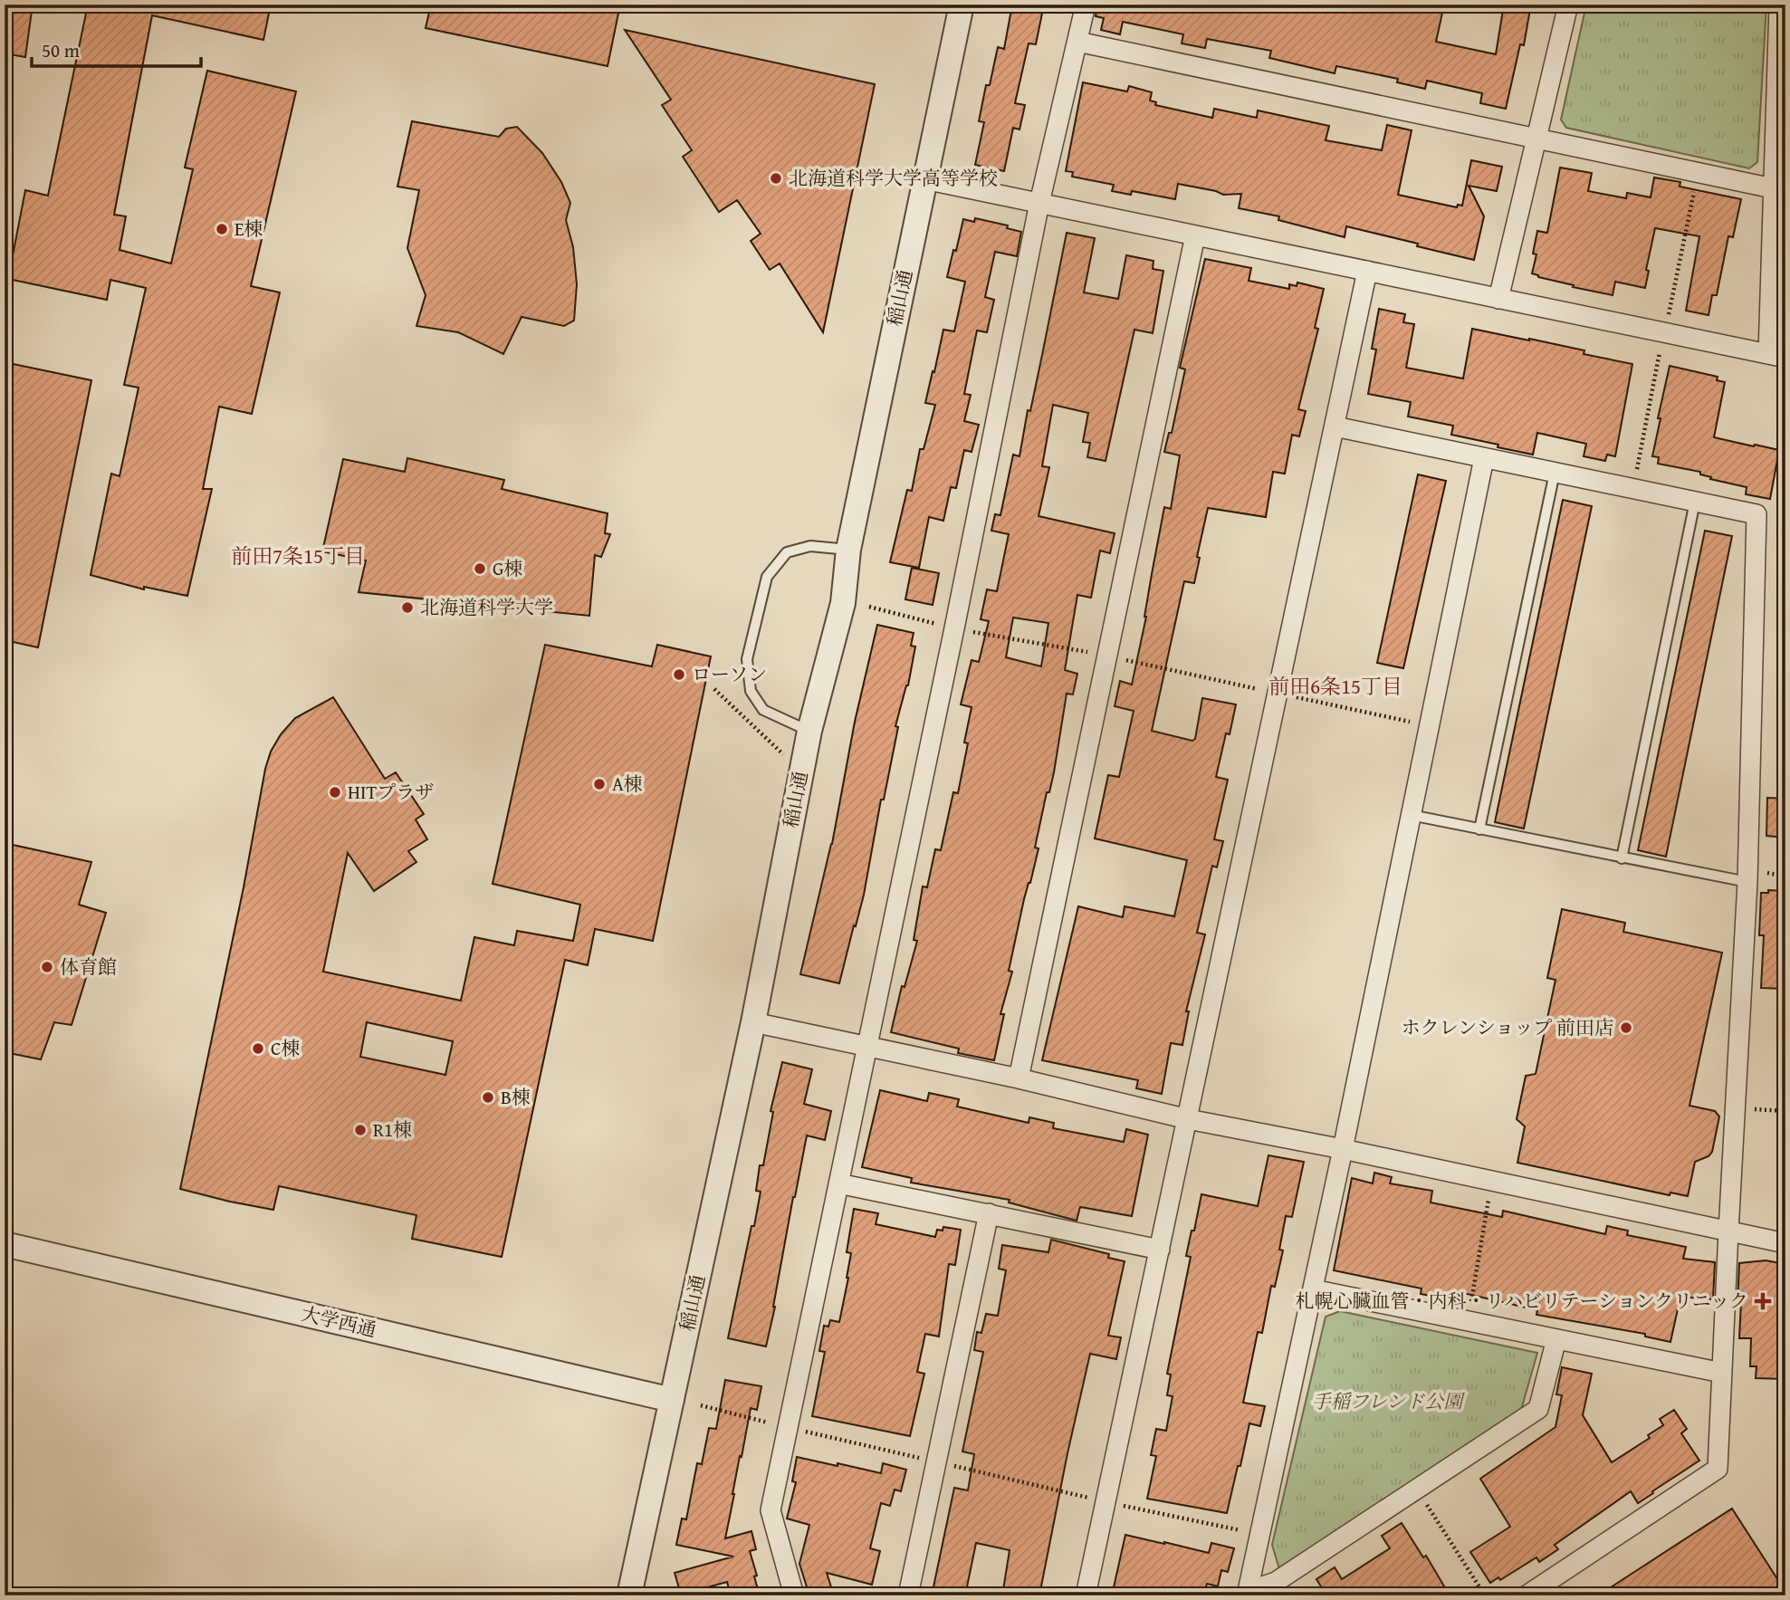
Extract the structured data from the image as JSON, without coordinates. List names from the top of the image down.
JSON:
{
  "streets": {
    "street": ["稲山通", "大学西通"]
  },
  "crossings": [
    ["稲山通", "大学西通"]
  ],
  "districts": ["前田7条15丁目", "前田6条15丁目"],
  "parks": ["手稲フレンド公園"],
  "places": {
    "other": [
      "北海道科学大学高等学校",
      "E棟",
      "G棟",
      "北海道科学大学",
      "ローソン",
      "A棟",
      "HITプラザ",
      "体育館",
      "ホクレンショップ 前田店",
      "C棟",
      "B棟",
      "R1棟"
    ],
    "health": ["札幌心臓血管・内科・リハビリテーションクリニック"]
  },
  "scale_bar": "50 m"
}
